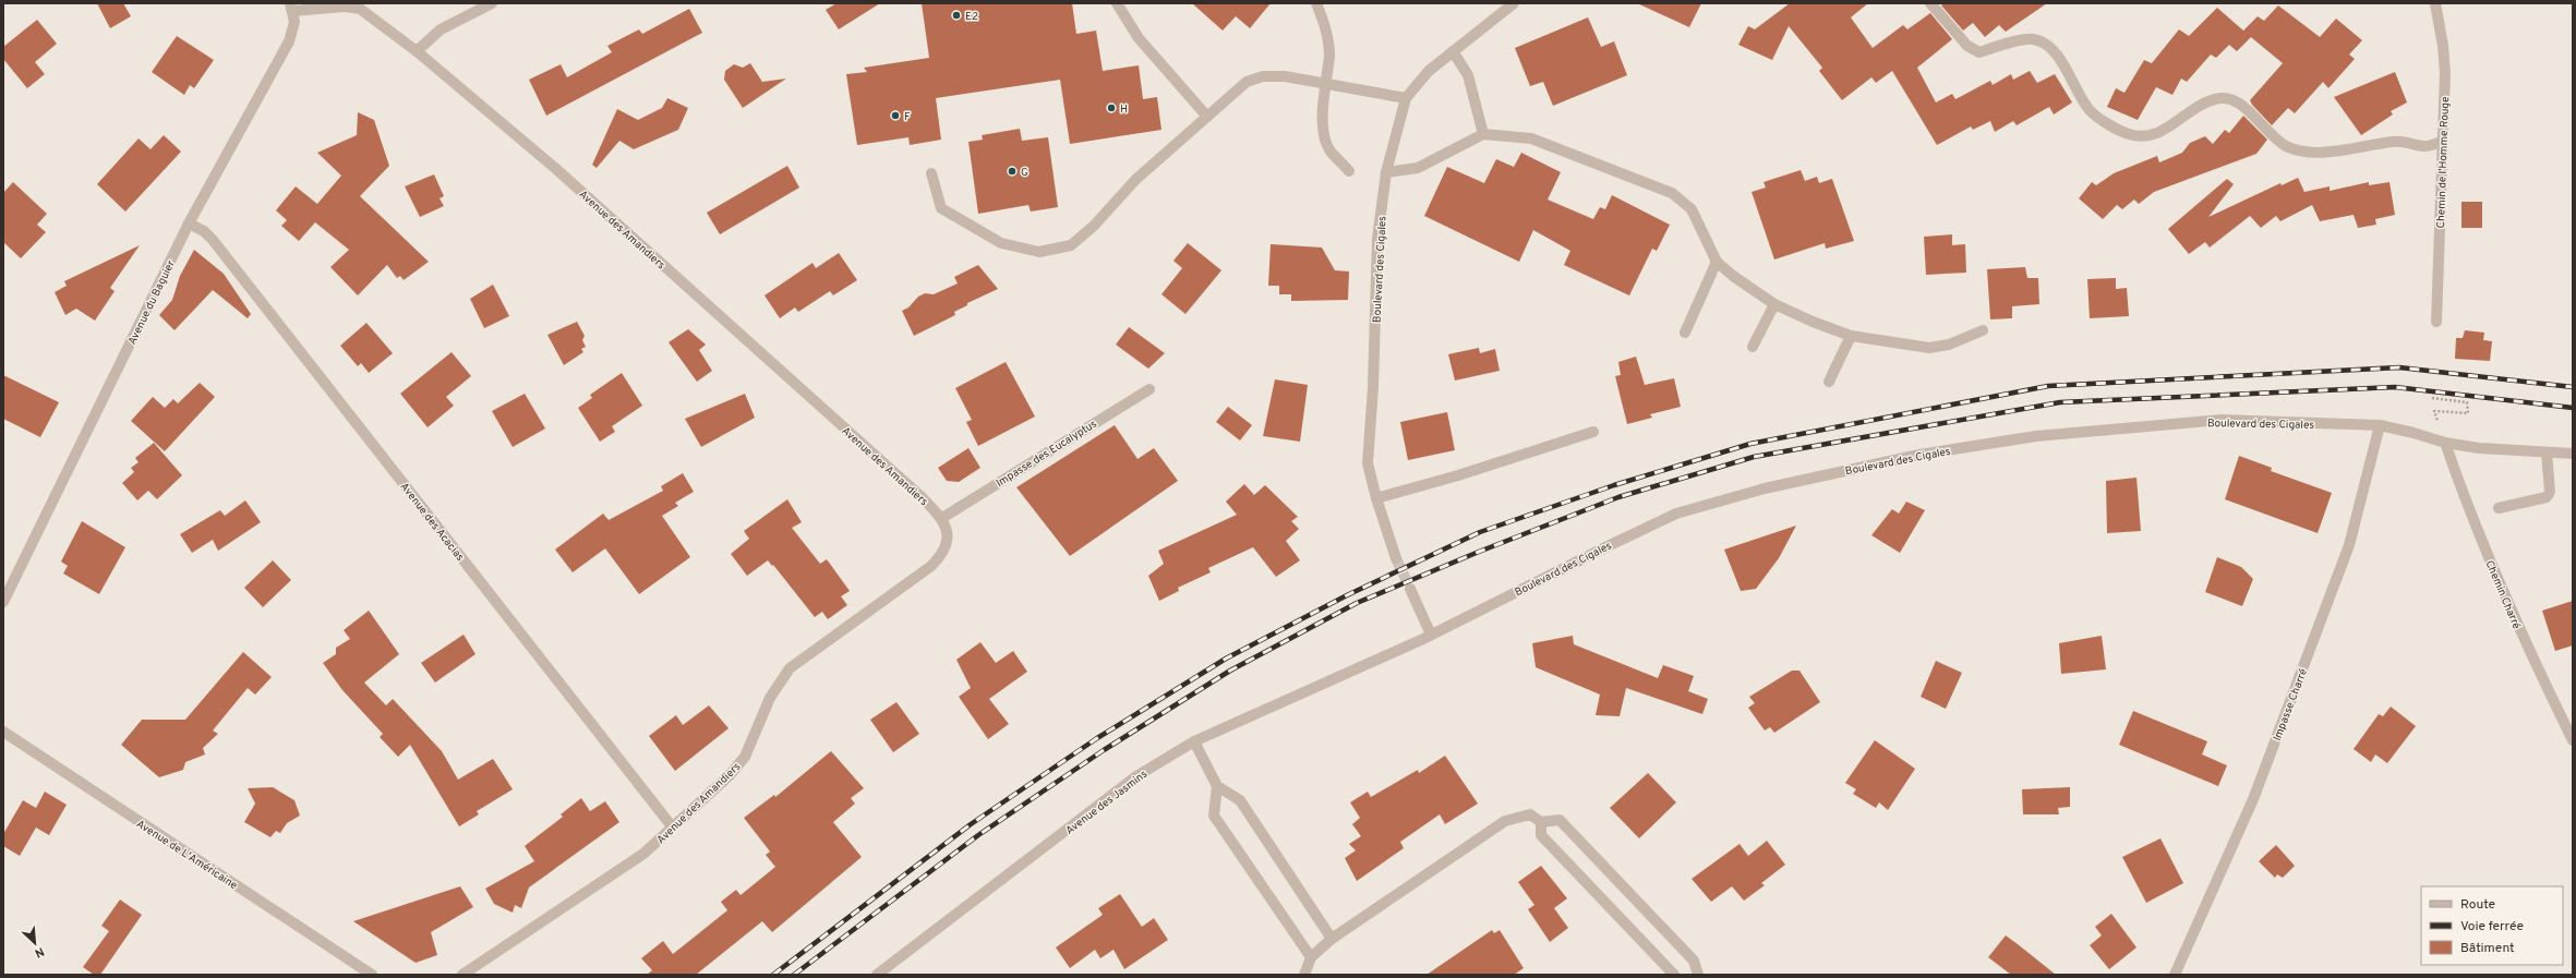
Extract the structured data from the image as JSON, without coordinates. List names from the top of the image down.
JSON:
{
  "streets": {
    "street": [
      "Chemin de l'Homme Rouge",
      "Avenue des Amandiers",
      "Boulevard des Cigales",
      "Avenue du Baguier",
      "Impasse des Eucalyptus",
      "Avenue des Acacias",
      "Chemin Charré",
      "Impasse Charré",
      "Avenue des Jasmins",
      "Avenue de L'Américaine"
    ]
  },
  "crossings": [
    ["Avenue des Amandiers", "Avenue du Baguier"],
    ["Avenue des Amandiers", "Impasse des Eucalyptus"],
    ["Avenue des Amandiers", "Avenue des Acacias"],
    ["Boulevard des Cigales", "Chemin Charré"],
    ["Boulevard des Cigales", "Impasse Charré"],
    ["Boulevard des Cigales", "Avenue des Jasmins"],
    ["Avenue du Baguier", "Avenue des Acacias"]
  ],
  "places": [
    "E2",
    "H",
    "F",
    "G"
  ],
  "legend": ["Route", "Voie ferrée", "Bâtiment"],
  "north": "bottom right"
}
